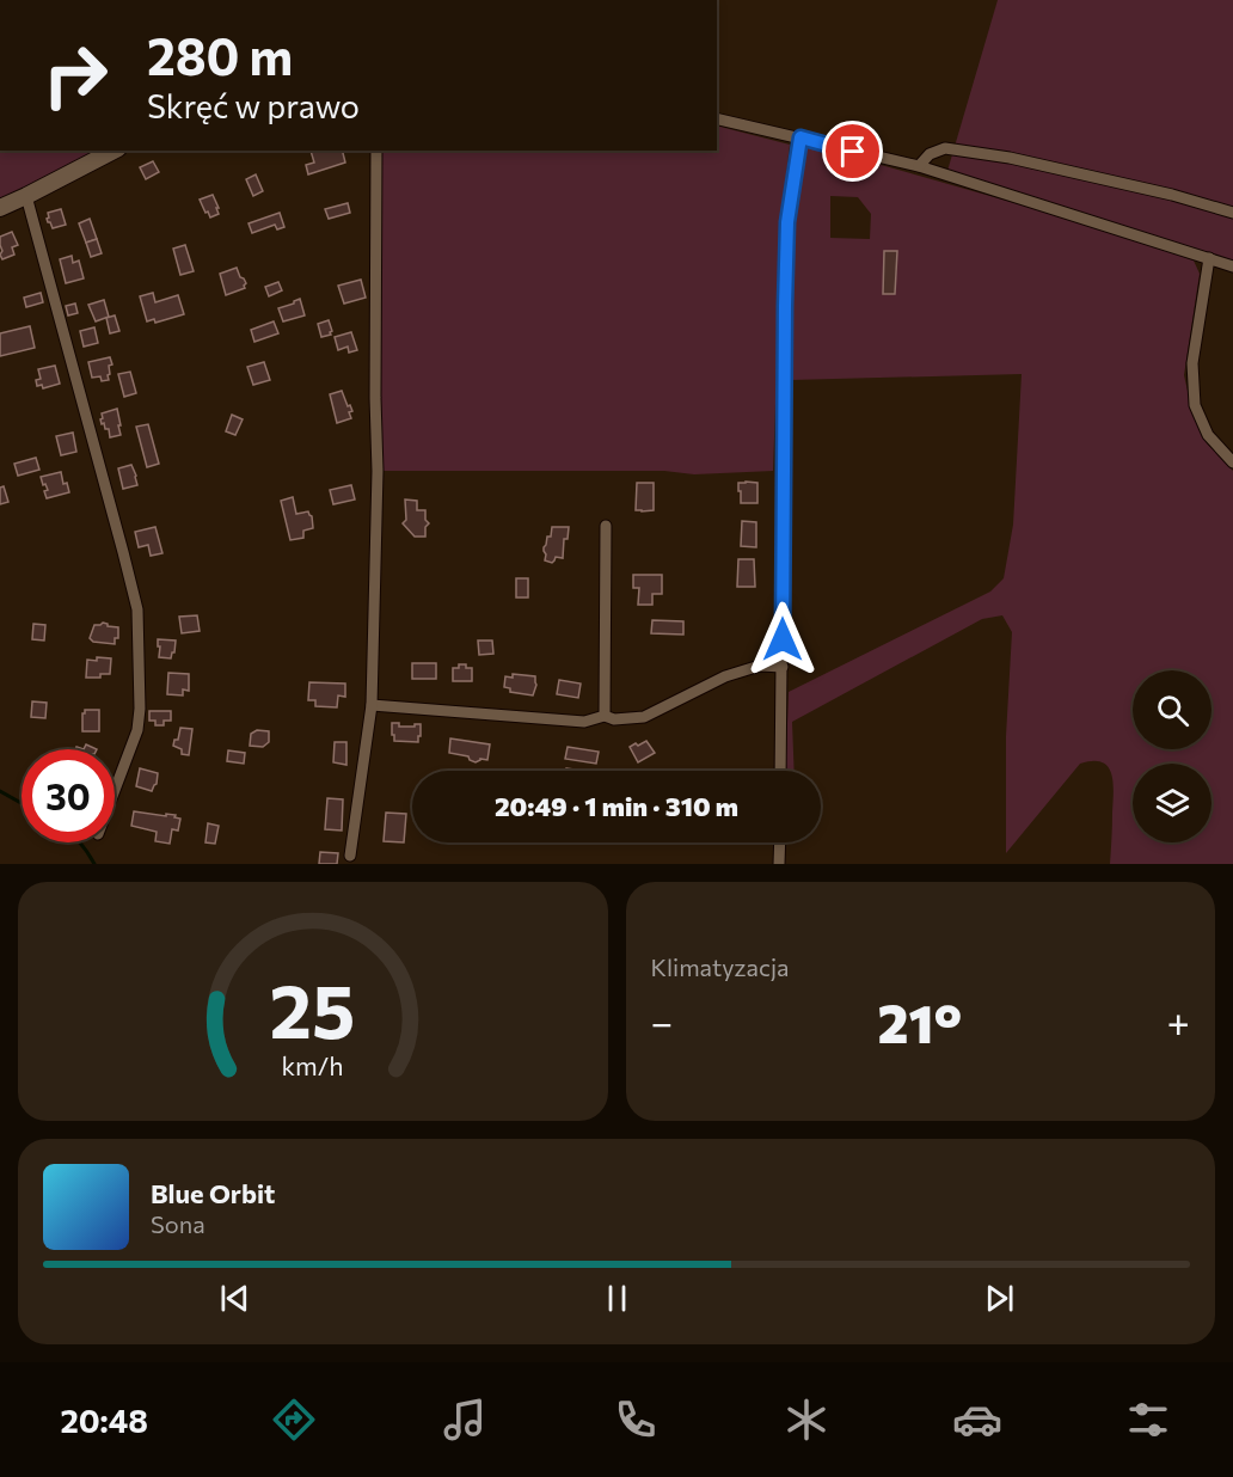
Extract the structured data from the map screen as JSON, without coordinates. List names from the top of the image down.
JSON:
{
  "page": {
    "turn": ["280 m", "Skręć w prawo"],
    "limit": "30",
    "trip": "20:49 · 1 min · 310 m",
    "tile": "Klimatyzacja",
    "heat": ["−", "21°", "+"],
    "song": ["Blue Orbit", "Sona"],
    "tabs": "20:48",
    "gauge": ["25", "km/h"]
  }
}
